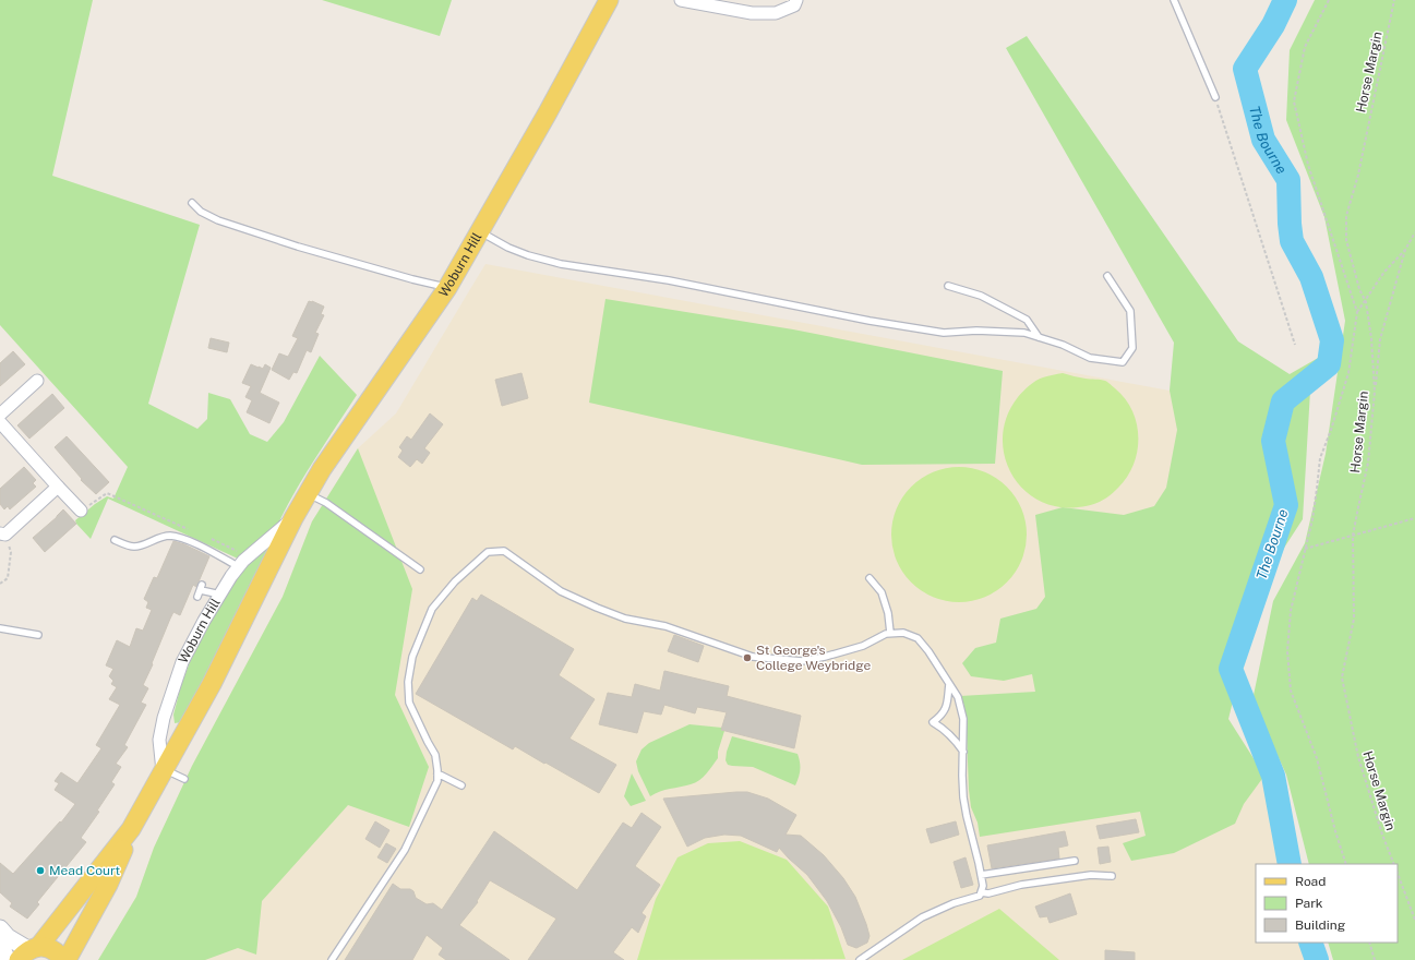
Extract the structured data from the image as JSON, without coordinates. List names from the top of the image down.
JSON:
{
  "streets": {
    "main road": ["Woburn Hill"],
    "path": ["Horse Margin"]
  },
  "water": ["The Bourne"],
  "places": ["St George's College Weybridge", "Mead Court"],
  "legend": ["Road", "Park", "Building"]
}
